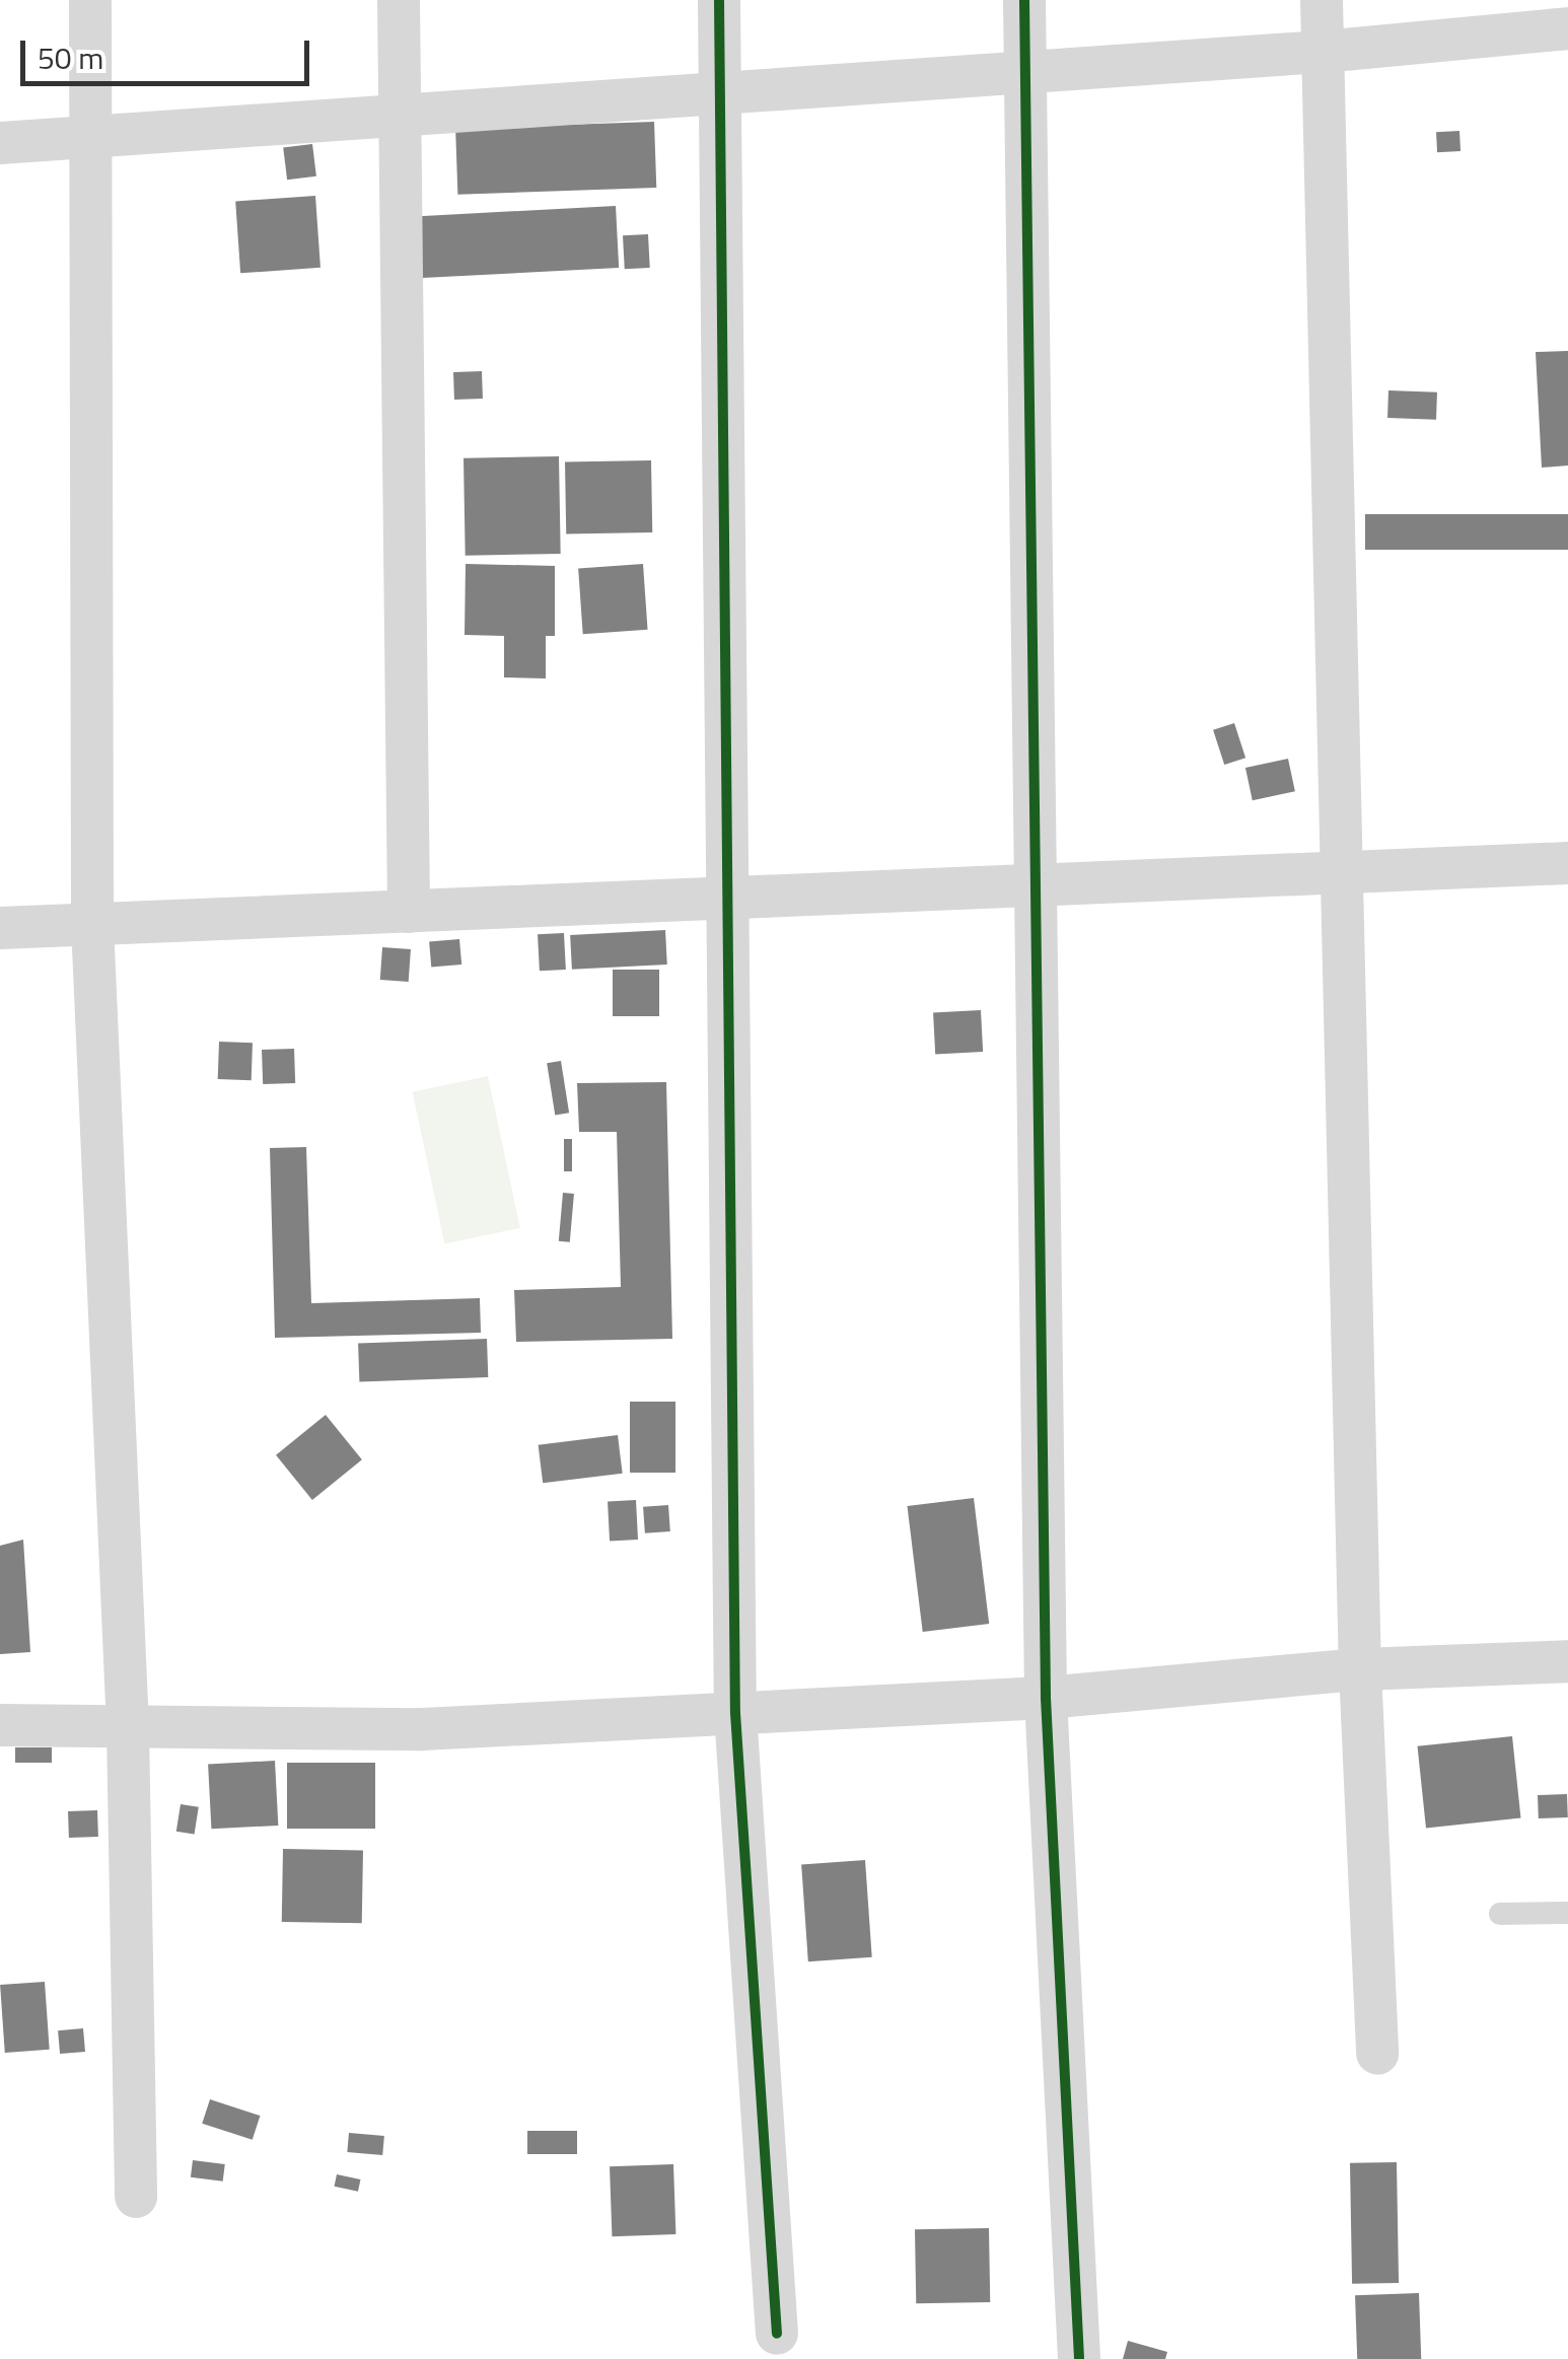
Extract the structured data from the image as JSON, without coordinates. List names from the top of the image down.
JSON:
{
  "scale_bar": "50 m"
}
